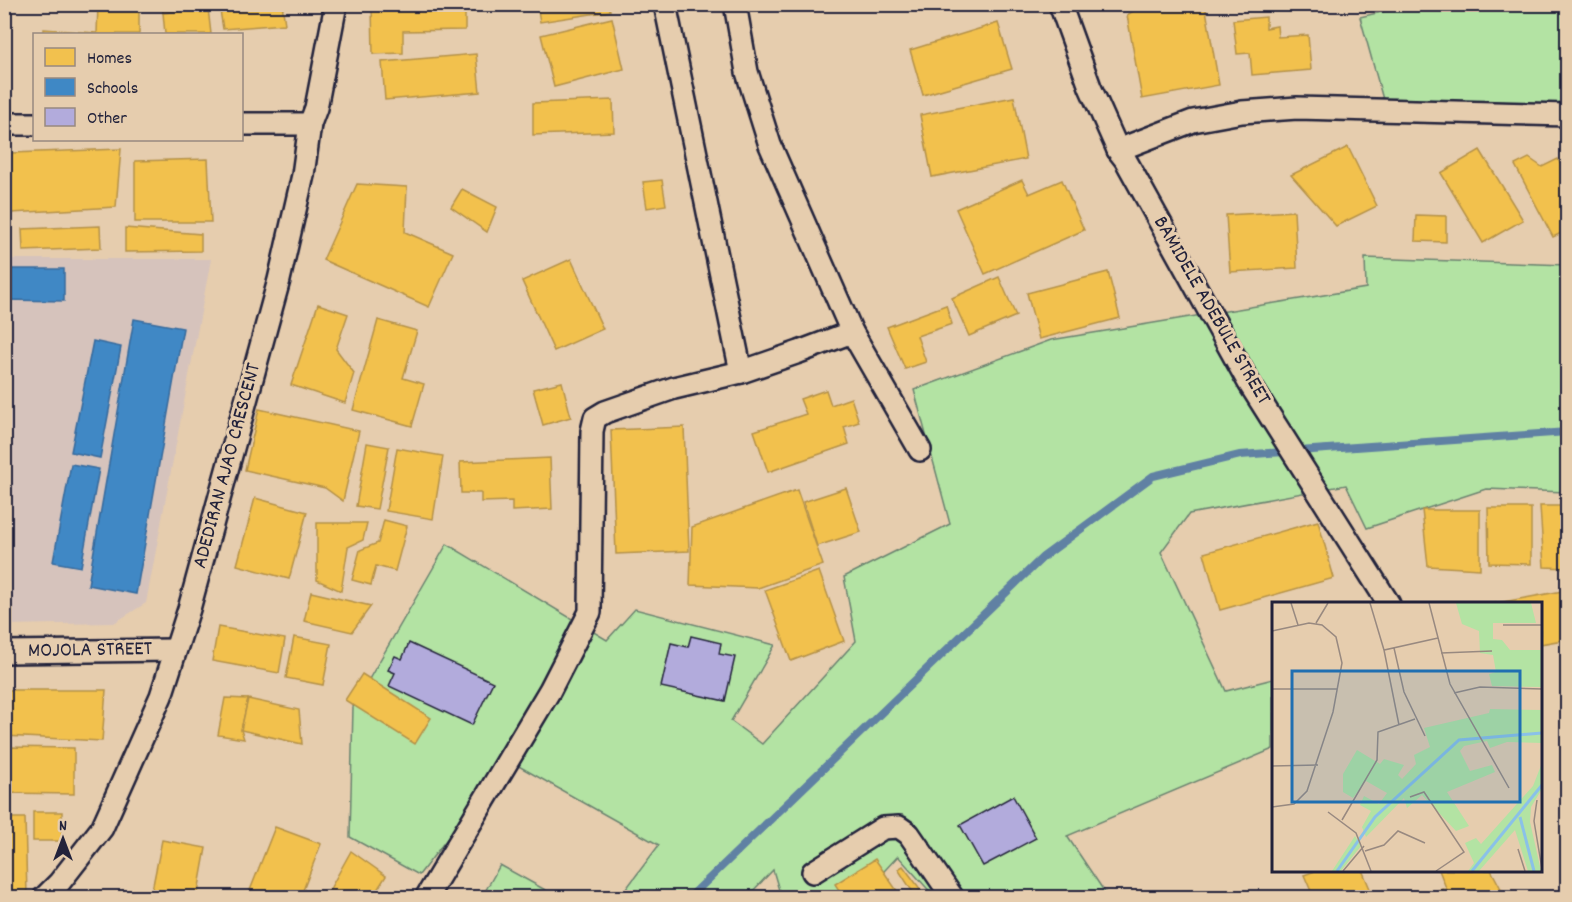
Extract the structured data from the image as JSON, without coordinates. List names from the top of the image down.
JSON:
{
  "streets": {
    "street": ["BAMIDELE ADEBULE STREET", "ADEDIRAN AJAO CRESCENT", "MOJOLA STREET"]
  },
  "crossings": [
    ["ADEDIRAN AJAO CRESCENT", "MOJOLA STREET"]
  ],
  "legend": ["Homes", "Schools", "Other"],
  "north": "top"
}
